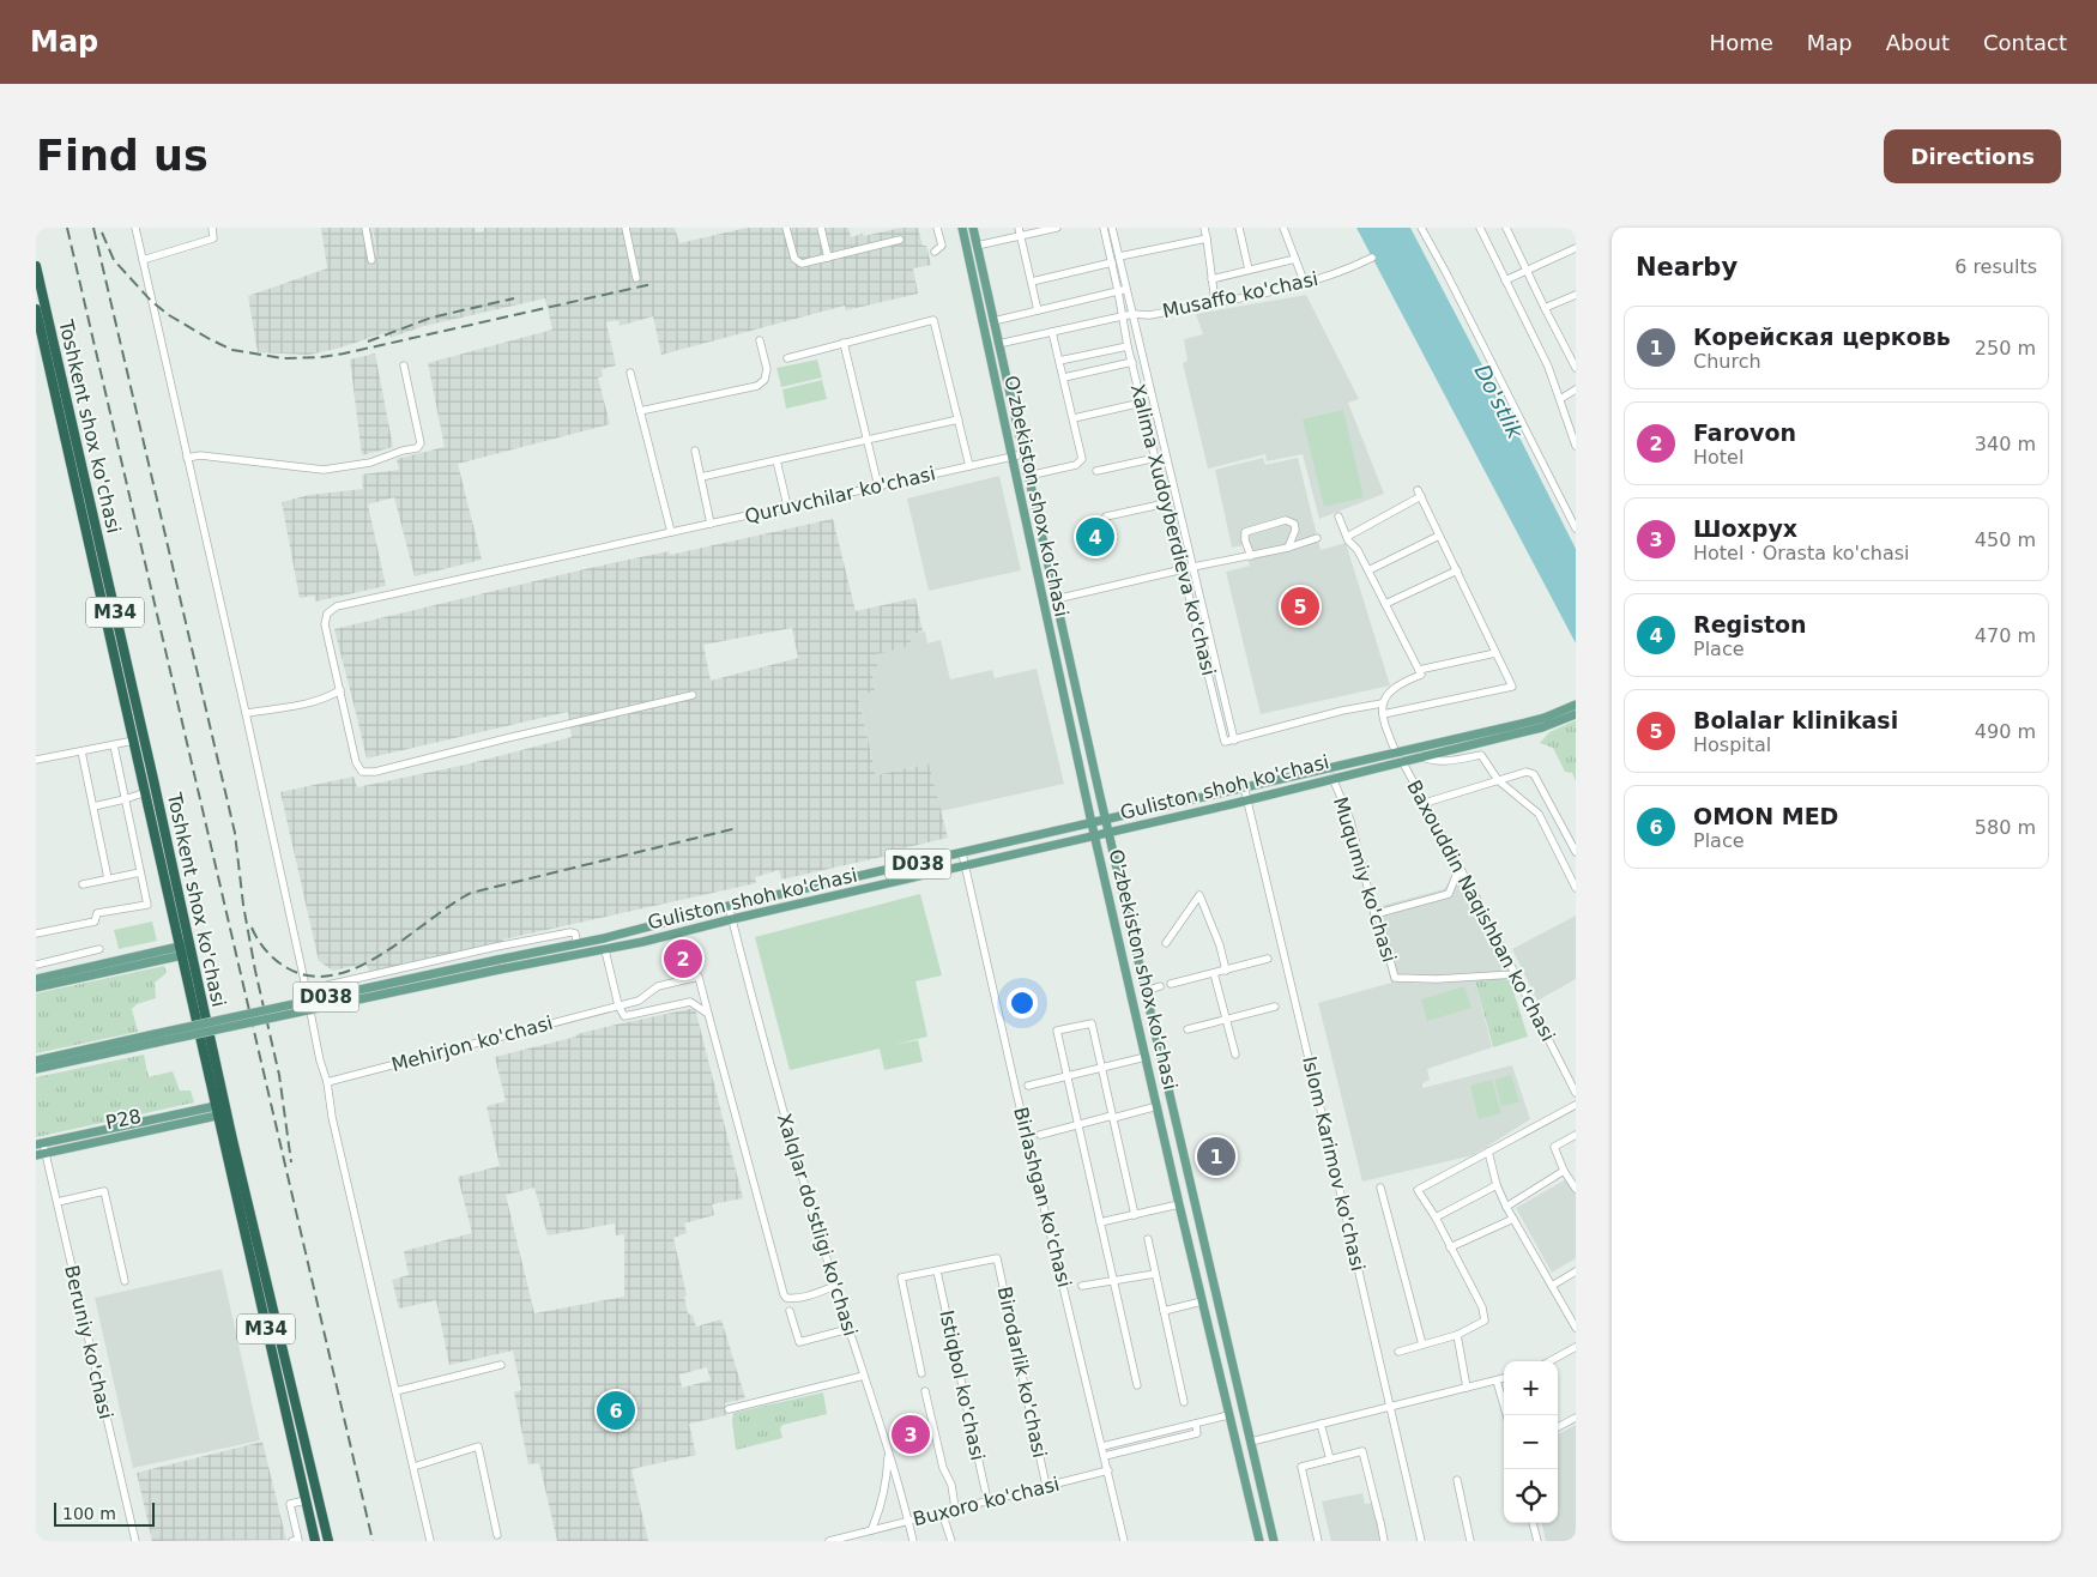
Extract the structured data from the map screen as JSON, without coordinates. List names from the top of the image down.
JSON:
{
  "streets": {
    "highway": ["Toshkent shox ko'chasi", "M34"],
    "main road": [
      "O'zbekiston shox ko'chasi",
      "Guliston shoh ko'chasi",
      "D038",
      "Р28"
    ],
    "street": [
      "Musaffo ko'chasi",
      "Quruvchilar ko'chasi",
      "Xalima Xudoyberdieva ko'chasi",
      "Muqumiy ko'chasi",
      "Baxouddin Naqishban ko'chasi",
      "Mehirjon ko'chasi",
      "Islom Karimov ko'chasi",
      "Birlashgan ko'chasi",
      "Xalqlar do'stligi ko'chasi",
      "Beruniy ko'chasi",
      "Birodarlik ko'chasi",
      "Istiqbol ko'chasi",
      "Buxoro ko'chasi"
    ]
  },
  "crossings": [
    ["Musaffo ko'chasi", "O'zbekiston shox ko'chasi"],
    ["Musaffo ko'chasi", "Xalima Xudoyberdieva ko'chasi"],
    ["Toshkent shox ko'chasi", "Р28"],
    ["Quruvchilar ko'chasi", "O'zbekiston shox ko'chasi"],
    ["O'zbekiston shox ko'chasi", "Guliston shoh ko'chasi"],
    ["Guliston shoh ko'chasi", "Muqumiy ko'chasi"],
    ["Guliston shoh ko'chasi", "Baxouddin Naqishban ko'chasi"],
    ["Guliston shoh ko'chasi", "Islom Karimov ko'chasi"],
    ["Guliston shoh ko'chasi", "Birlashgan ko'chasi"],
    ["Guliston shoh ko'chasi", "Xalqlar do'stligi ko'chasi"],
    ["Muqumiy ko'chasi", "Baxouddin Naqishban ko'chasi"],
    ["Р28", "Beruniy ko'chasi"],
    ["Birlashgan ko'chasi", "Buxoro ko'chasi"],
    ["Xalqlar do'stligi ko'chasi", "Buxoro ko'chasi"],
    ["Birodarlik ko'chasi", "Istiqbol ko'chasi"],
    ["Birodarlik ko'chasi", "Buxoro ko'chasi"],
    ["Istiqbol ko'chasi", "Buxoro ko'chasi"]
  ],
  "water": ["Do'stlik"],
  "scale_bar": "100 m",
  "page": {
    "header": "Map",
    "nav": [
      "Home",
      "Map",
      "About",
      "Contact"
    ],
    "buttons": "Directions",
    "title": "Find us",
    "heading": ["Nearby", "6 results"],
    "list": [
      {
        "mark": "1",
        "name": "Корейская церковь",
        "note": "Church",
        "value": "250 m"
      },
      {
        "mark": "2",
        "name": "Farovon",
        "note": "Hotel",
        "value": "340 m"
      },
      {
        "mark": "3",
        "name": "Шохрух",
        "note": "Hotel · Orasta ko'chasi",
        "value": "450 m"
      },
      {
        "mark": "4",
        "name": "Registon",
        "note": "Place",
        "value": "470 m"
      },
      {
        "mark": "5",
        "name": "Bolalar klinikasi",
        "note": "Hospital",
        "value": "490 m"
      },
      {
        "mark": "6",
        "name": "OMON MED",
        "note": "Place",
        "value": "580 m"
      }
    ],
    "pins": [
      "4",
      "5",
      "2",
      "1",
      "6",
      "3"
    ],
    "map_buttons": ["+", "−"],
    "scale": "100 m"
  }
}
